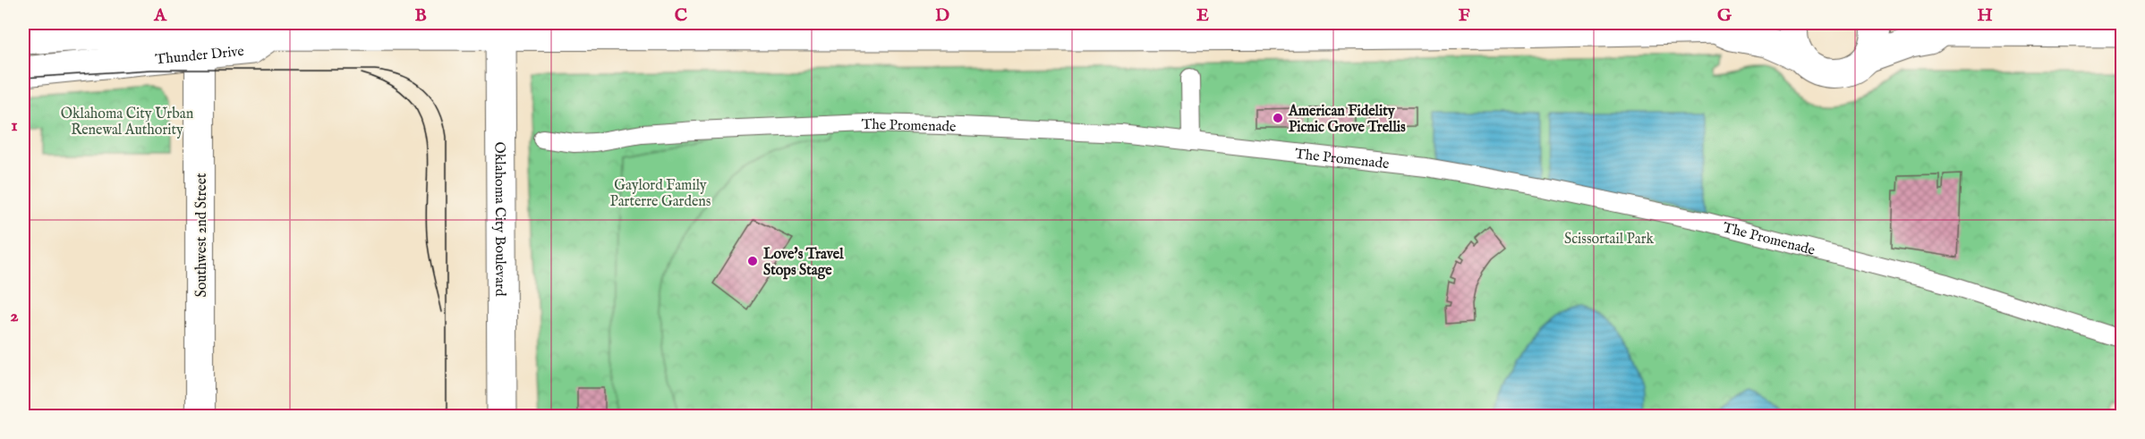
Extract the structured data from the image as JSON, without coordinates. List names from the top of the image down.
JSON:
{
  "streets": {
    "main road": ["Thunder Drive", "Oklahoma City Boulevard"],
    "street": ["The Promenade", "Southwest 2nd Street"]
  },
  "crossings": [
    ["Thunder Drive", "Oklahoma City Boulevard"],
    ["Thunder Drive", "Southwest 2nd Street"]
  ],
  "parks": ["Oklahoma City Urban Renewal Authority", "Gaylord Family Parterre Gardens", "Scissortail Park"],
  "places": ["American Fidelity Picnic Grove Trellis", "Love's Travel Stops Stage"],
  "grid": {
    "columns": [
      "A",
      "B",
      "C",
      "D",
      "E",
      "F",
      "G",
      "H"
    ],
    "rows": ["1", "2"]
  }
}
